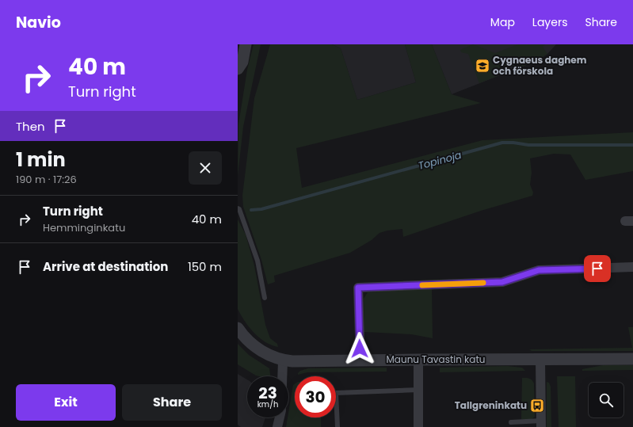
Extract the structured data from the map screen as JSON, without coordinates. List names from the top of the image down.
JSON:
{
  "streets": {
    "street": ["Maunu Tavastin katu"]
  },
  "water": ["Topinoja"],
  "places": {
    "school or university": ["Cygnaeus daghem och förskola"],
    "bus stop": ["Tallgreninkatu"]
  },
  "page": {
    "header": "Navio",
    "nav": ["Map", "Layers", "Share"],
    "turn": ["40 m", "Turn right"],
    "then": "Then",
    "heading": ["1 min", "190 m · 17:26"],
    "list": [
      {
        "name": "Turn right",
        "note": "Hemminginkatu",
        "value": "40 m"
      },
      {
        "name": "Arrive at destination",
        "value": "150 m"
      }
    ],
    "speed": "23 km/h",
    "limit": "30",
    "buttons": ["Exit", "Share"]
  }
}
